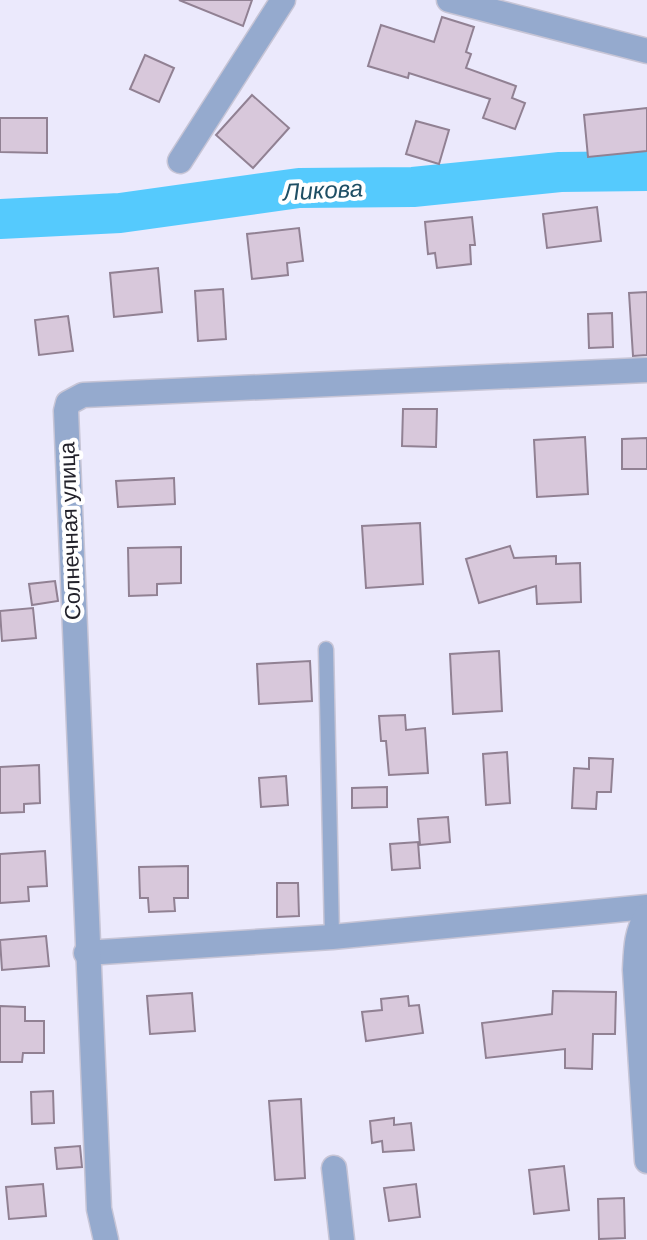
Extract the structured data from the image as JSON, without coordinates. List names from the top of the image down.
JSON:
{
  "streets": {
    "street": ["Солнечная улица"]
  },
  "water": ["Ликова"]
}
